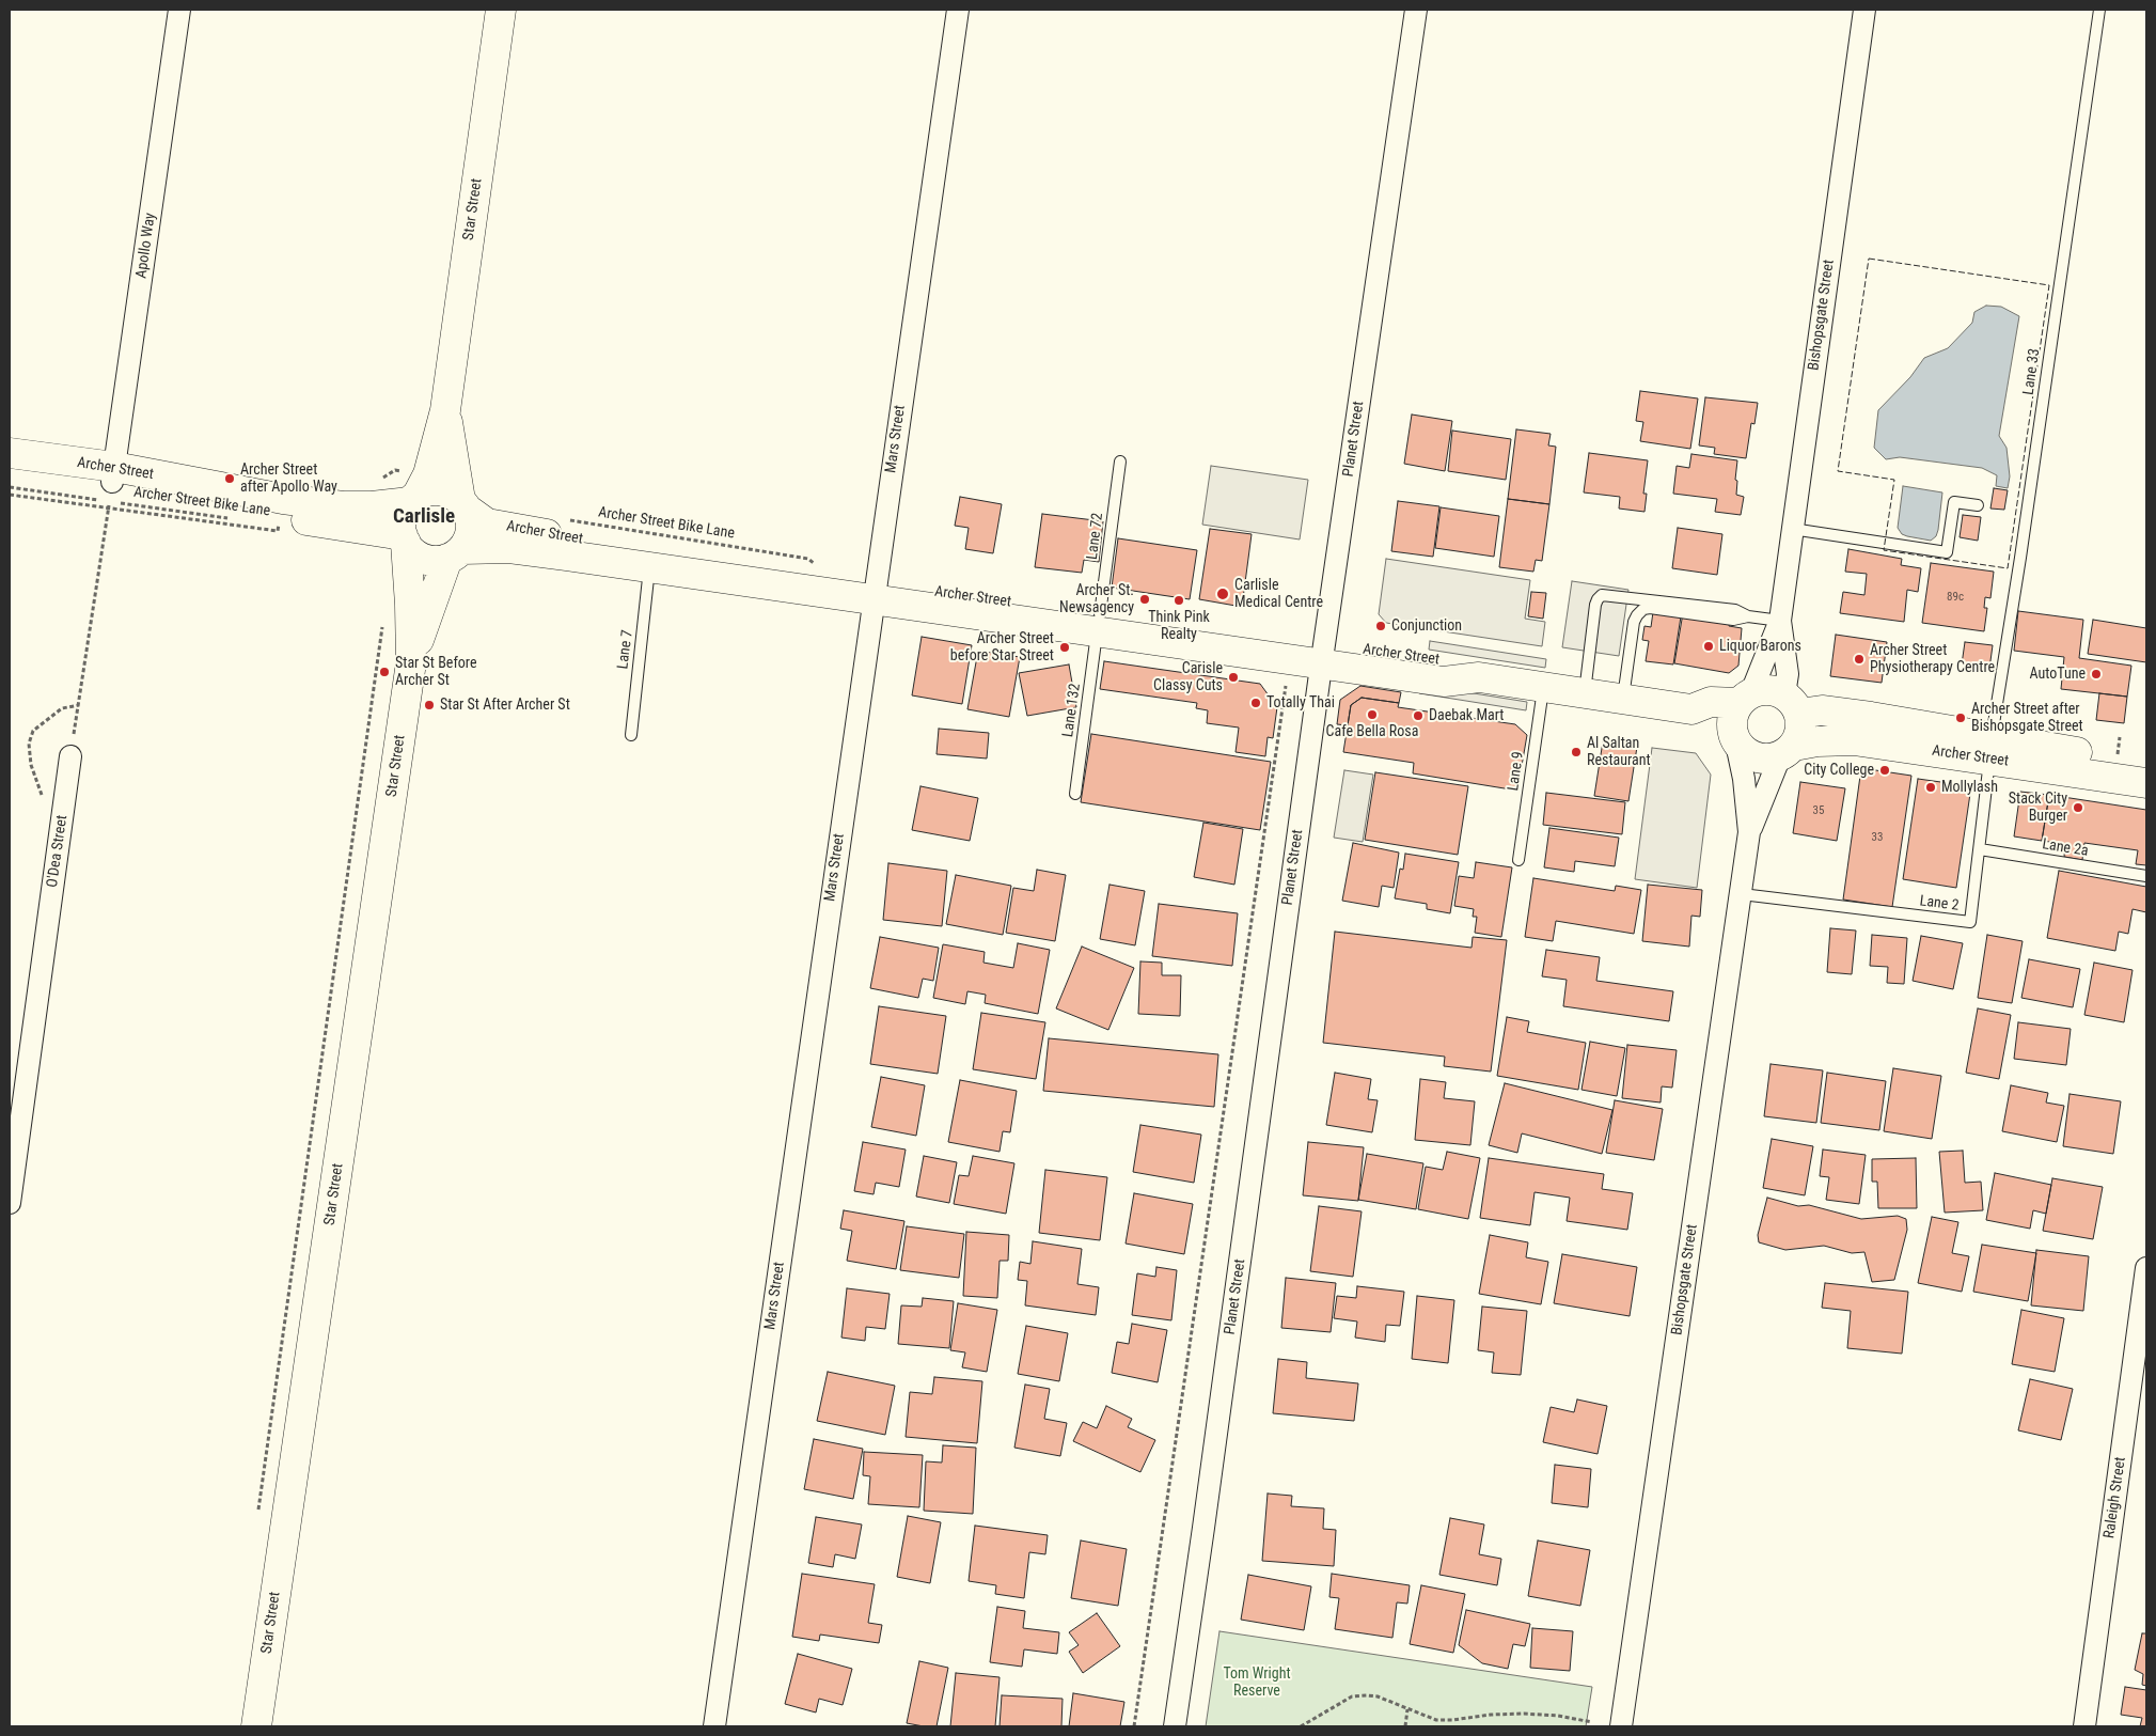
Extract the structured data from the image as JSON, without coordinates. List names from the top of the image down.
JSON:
{
  "streets": {
    "main road": ["Star Street", "Archer Street"],
    "street": [
      "Apollo Way",
      "Bishopsgate Street",
      "Mars Street",
      "Planet Street",
      "O'Dea Street",
      "Raleigh Street"
    ],
    "lane": [
      "Lane 33",
      "Lane 72",
      "Lane 7",
      "Lane 132",
      "Lane 9",
      "Lane 2a",
      "Lane 2"
    ],
    "path": ["Archer Street Bike Lane"]
  },
  "crossings": [
    ["Star Street", "Archer Street"],
    ["Apollo Way", "Archer Street"],
    ["Apollo Way", "Archer Street Bike Lane"],
    ["Bishopsgate Street", "Archer Street"],
    ["Bishopsgate Street", "Lane 2"],
    ["Lane 33", "Archer Street"],
    ["Lane 33", "Lane 2"],
    ["Mars Street", "Archer Street"],
    ["Planet Street", "Archer Street"],
    ["Archer Street", "Archer Street Bike Lane"],
    ["Archer Street", "Lane 72"],
    ["Archer Street", "Lane 7"],
    ["Archer Street", "Lane 132"],
    ["Archer Street", "Lane 9"],
    ["Archer Street", "Lane 2"],
    ["Lane 72", "Lane 132"],
    ["Lane 2a", "Lane 2"]
  ],
  "districts": ["Carlisle"],
  "parks": ["Tom Wright Reserve"],
  "places": [
    "Archer Street after Apollo Way",
    "Carlisle Medical Centre",
    "Archer St. Newsagency",
    "Think Pink Realty",
    "Conjunction",
    "Liquor Barons",
    "Archer Street before Star Street",
    "Archer Street Physiotherapy Centre",
    "Star St Before Archer St",
    "AutoTune",
    "Carisle Classy Cuts",
    "Totally Thai",
    "Star St After Archer St",
    "Cafe Bella Rosa",
    "Daebak Mart",
    "Archer Street after Bishopsgate Street",
    "Al Saltan Restaurant",
    "City College",
    "Mollylash",
    "Stack City Burger"
  ],
  "house_numbers": ["89c", "35", "33"]
}
